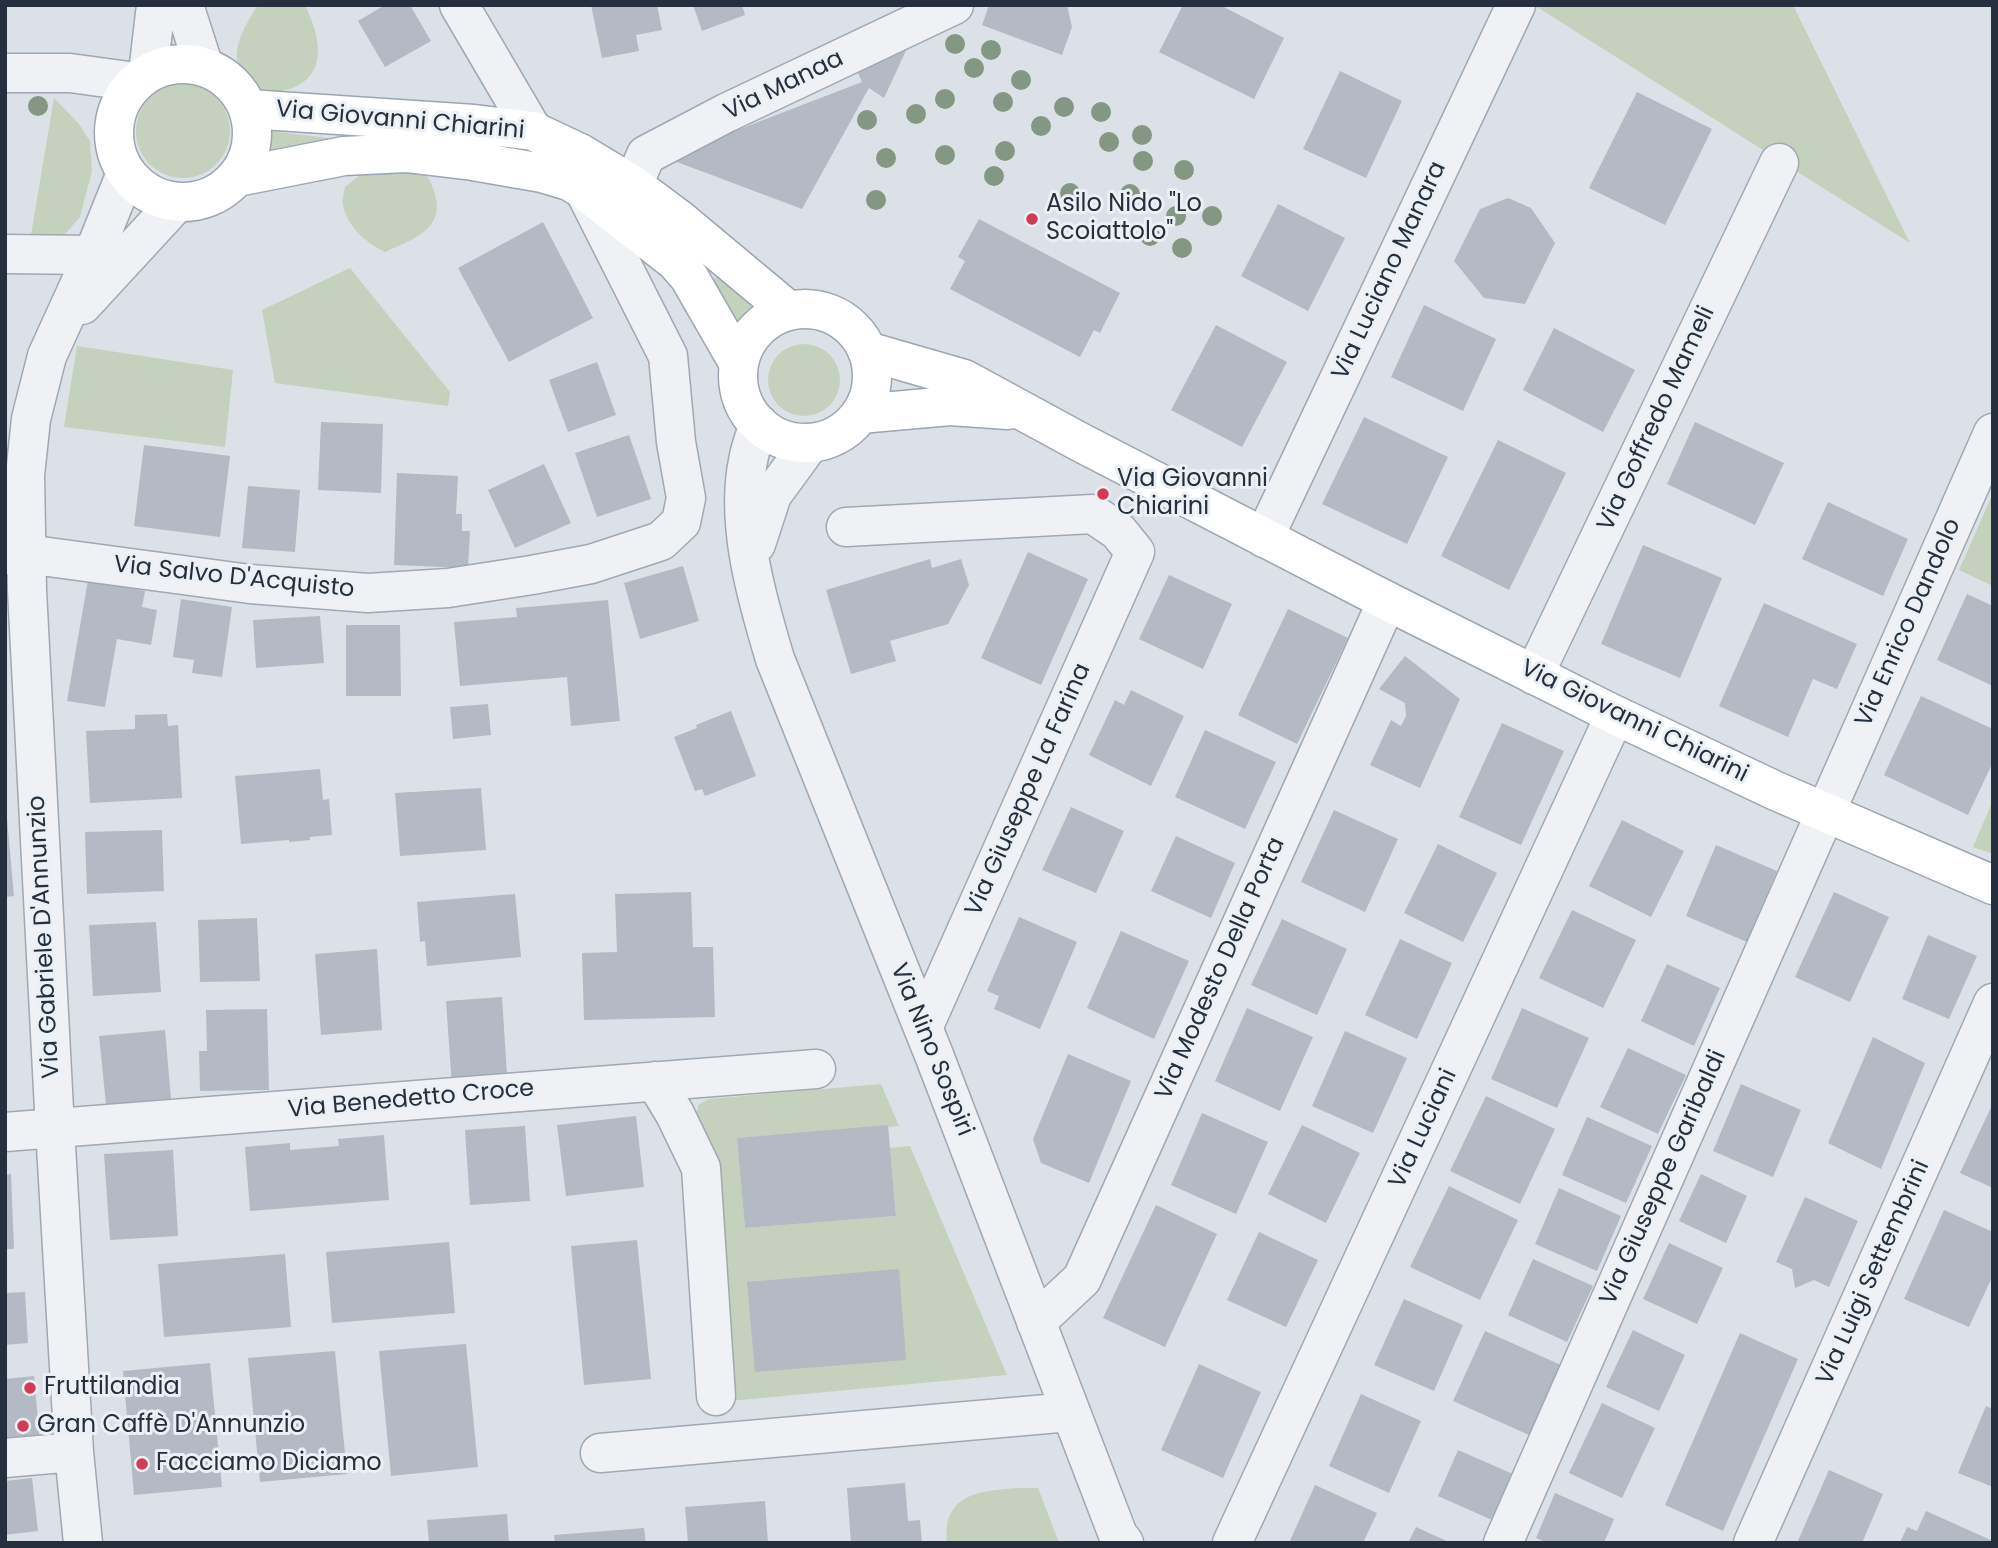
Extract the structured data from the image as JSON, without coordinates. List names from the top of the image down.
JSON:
{
  "streets": {
    "main road": ["Via Giovanni Chiarini"],
    "street": [
      "Via Manaa",
      "Via Luciano Manara",
      "Via Goffredo Mameli",
      "Via Salvo D'Acquisto",
      "Via Enrico Dandolo",
      "Via Giuseppe La Farina",
      "Via Gabriele D'Annunzio",
      "Via Modesto Della Porta",
      "Via Nino Sospiri",
      "Via Benedetto Croce",
      "Via Luciani",
      "Via Giuseppe Garibaldi",
      "Via Luigi Settembrini"
    ]
  },
  "crossings": [
    ["Via Manaa", "Via Giovanni Chiarini"],
    ["Via Giovanni Chiarini", "Via Luciano Manara"],
    ["Via Giovanni Chiarini", "Via Goffredo Mameli"],
    ["Via Giovanni Chiarini", "Via Salvo D'Acquisto"],
    ["Via Giovanni Chiarini", "Via Enrico Dandolo"],
    ["Via Giovanni Chiarini", "Via Gabriele D'Annunzio"],
    ["Via Giovanni Chiarini", "Via Modesto Della Porta"],
    ["Via Giovanni Chiarini", "Via Nino Sospiri"],
    ["Via Giovanni Chiarini", "Via Luciani"],
    ["Via Giovanni Chiarini", "Via Giuseppe Garibaldi"],
    ["Via Salvo D'Acquisto", "Via Gabriele D'Annunzio"],
    ["Via Enrico Dandolo", "Via Giuseppe Garibaldi"],
    ["Via Giuseppe La Farina", "Via Nino Sospiri"],
    ["Via Gabriele D'Annunzio", "Via Benedetto Croce"],
    ["Via Modesto Della Porta", "Via Nino Sospiri"]
  ],
  "places": [
    "Asilo Nido \"Lo Scoiattolo\"",
    "Via Giovanni Chiarini",
    "Fruttilandia",
    "Gran Caffè D'Annunzio",
    "Facciamo Diciamo"
  ]
}
